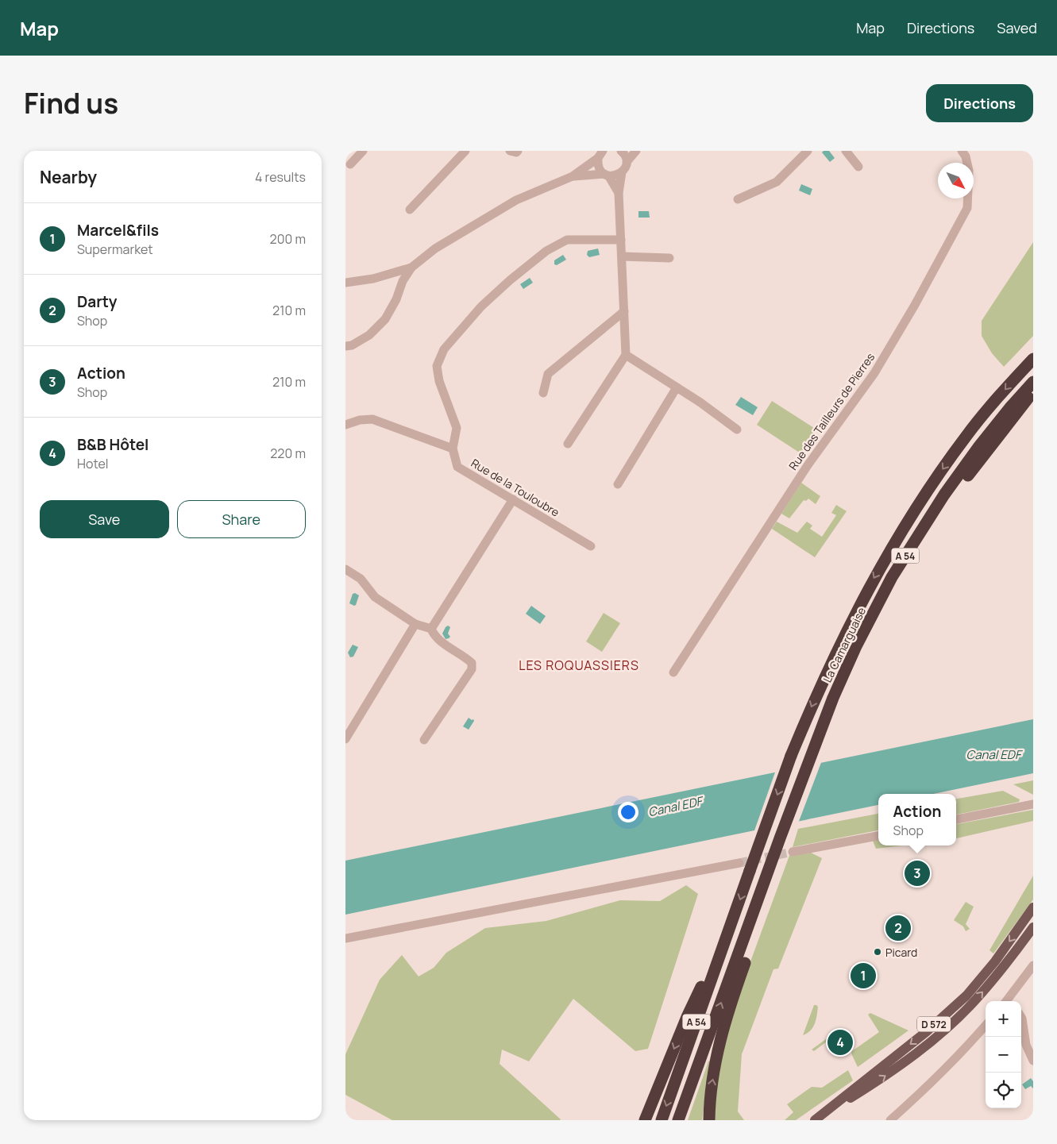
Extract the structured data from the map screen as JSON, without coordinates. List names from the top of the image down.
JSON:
{
  "streets": {
    "highway": ["A 54", "La Camarguaise"],
    "main road": ["D 572"],
    "street": ["Rue des Tailleurs de Pierres", "Rue de la Touloubre"]
  },
  "crossings": [
    ["A 54", "La Camarguaise"]
  ],
  "districts": ["LES ROQUASSIERS"],
  "water": ["Canal EDF"],
  "places": ["Picard"],
  "north": "bottom right",
  "page": {
    "header": "Map",
    "nav": ["Map", "Directions", "Saved"],
    "title": "Find us",
    "buttons": [
      "Directions",
      ["Save", "Share"]
    ],
    "heading": ["Nearby", "4 results"],
    "list": [
      {
        "mark": "1",
        "name": "Marcel&fils",
        "note": "Supermarket",
        "value": "200 m"
      },
      {
        "mark": "2",
        "name": "Darty",
        "note": "Shop",
        "value": "210 m"
      },
      {
        "mark": "3",
        "name": "Action",
        "note": "Shop",
        "value": "210 m"
      },
      {
        "mark": "4",
        "name": "B&B Hôtel",
        "note": "Hotel",
        "value": "220 m"
      }
    ],
    "popup": ["Action", "Shop"],
    "pins": [
      "3",
      "2",
      "1",
      "4"
    ],
    "map_buttons": ["+", "−"]
  }
}
